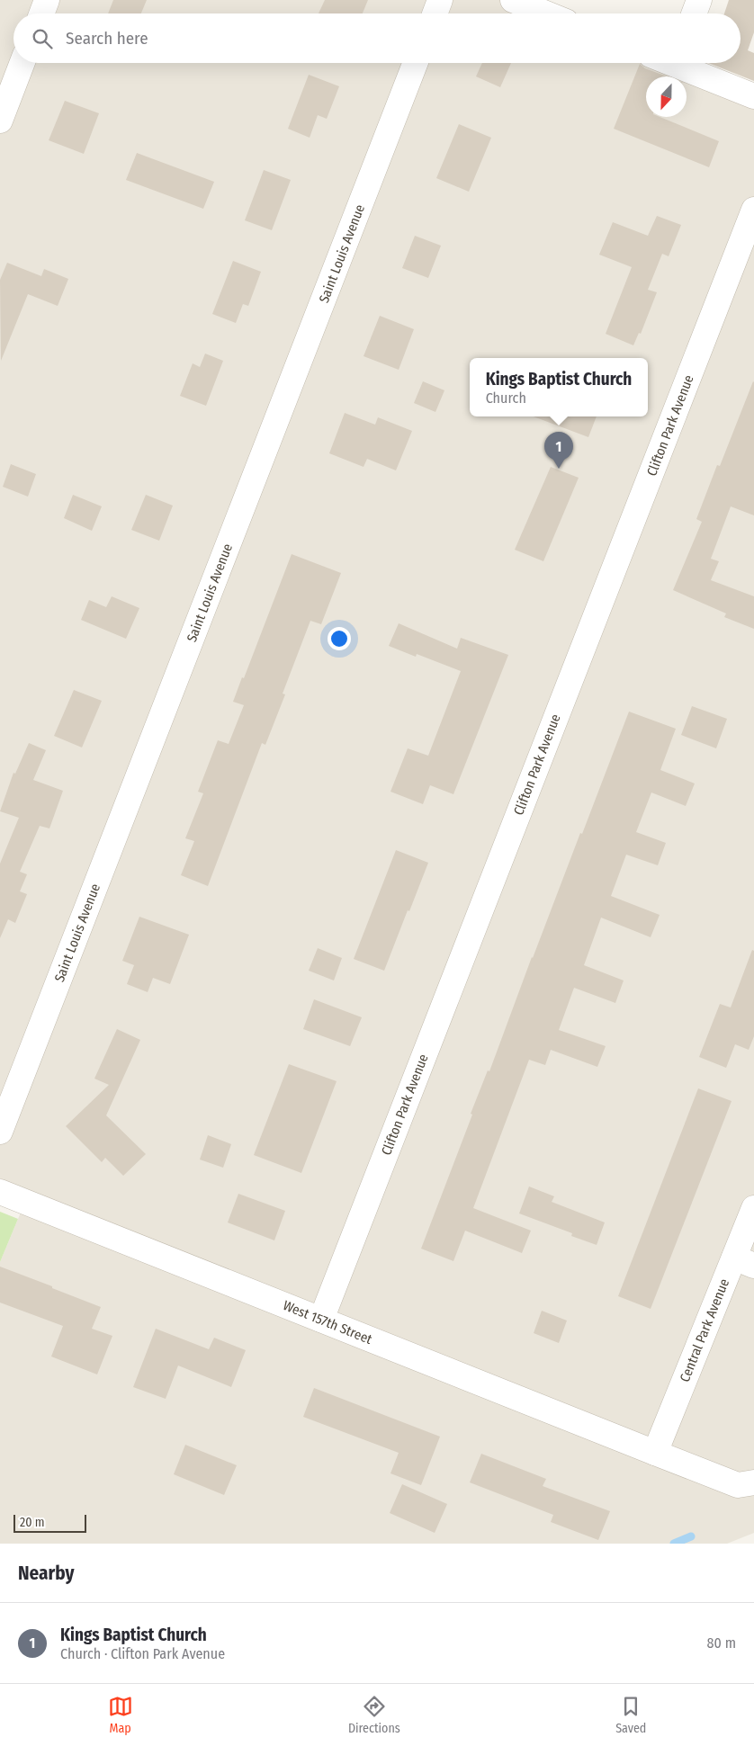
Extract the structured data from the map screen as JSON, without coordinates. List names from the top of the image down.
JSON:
{
  "streets": {
    "street": [
      "Saint Louis Avenue",
      "Clifton Park Avenue",
      "West 157th Street",
      "Central Park Avenue"
    ]
  },
  "crossings": [
    ["Clifton Park Avenue", "West 157th Street"],
    ["West 157th Street", "Central Park Avenue"]
  ],
  "scale_bar": "20 m",
  "north": "bottom",
  "page": {
    "search": "Search here",
    "popup": ["Kings Baptist Church", "Church"],
    "pins": "1",
    "scale": "20 m",
    "heading": "Nearby",
    "list": [
      {
        "mark": "1",
        "name": "Kings Baptist Church",
        "note": "Church · Clifton Park Avenue",
        "value": "80 m"
      }
    ],
    "nav": ["Map", "Directions", "Saved"]
  }
}
